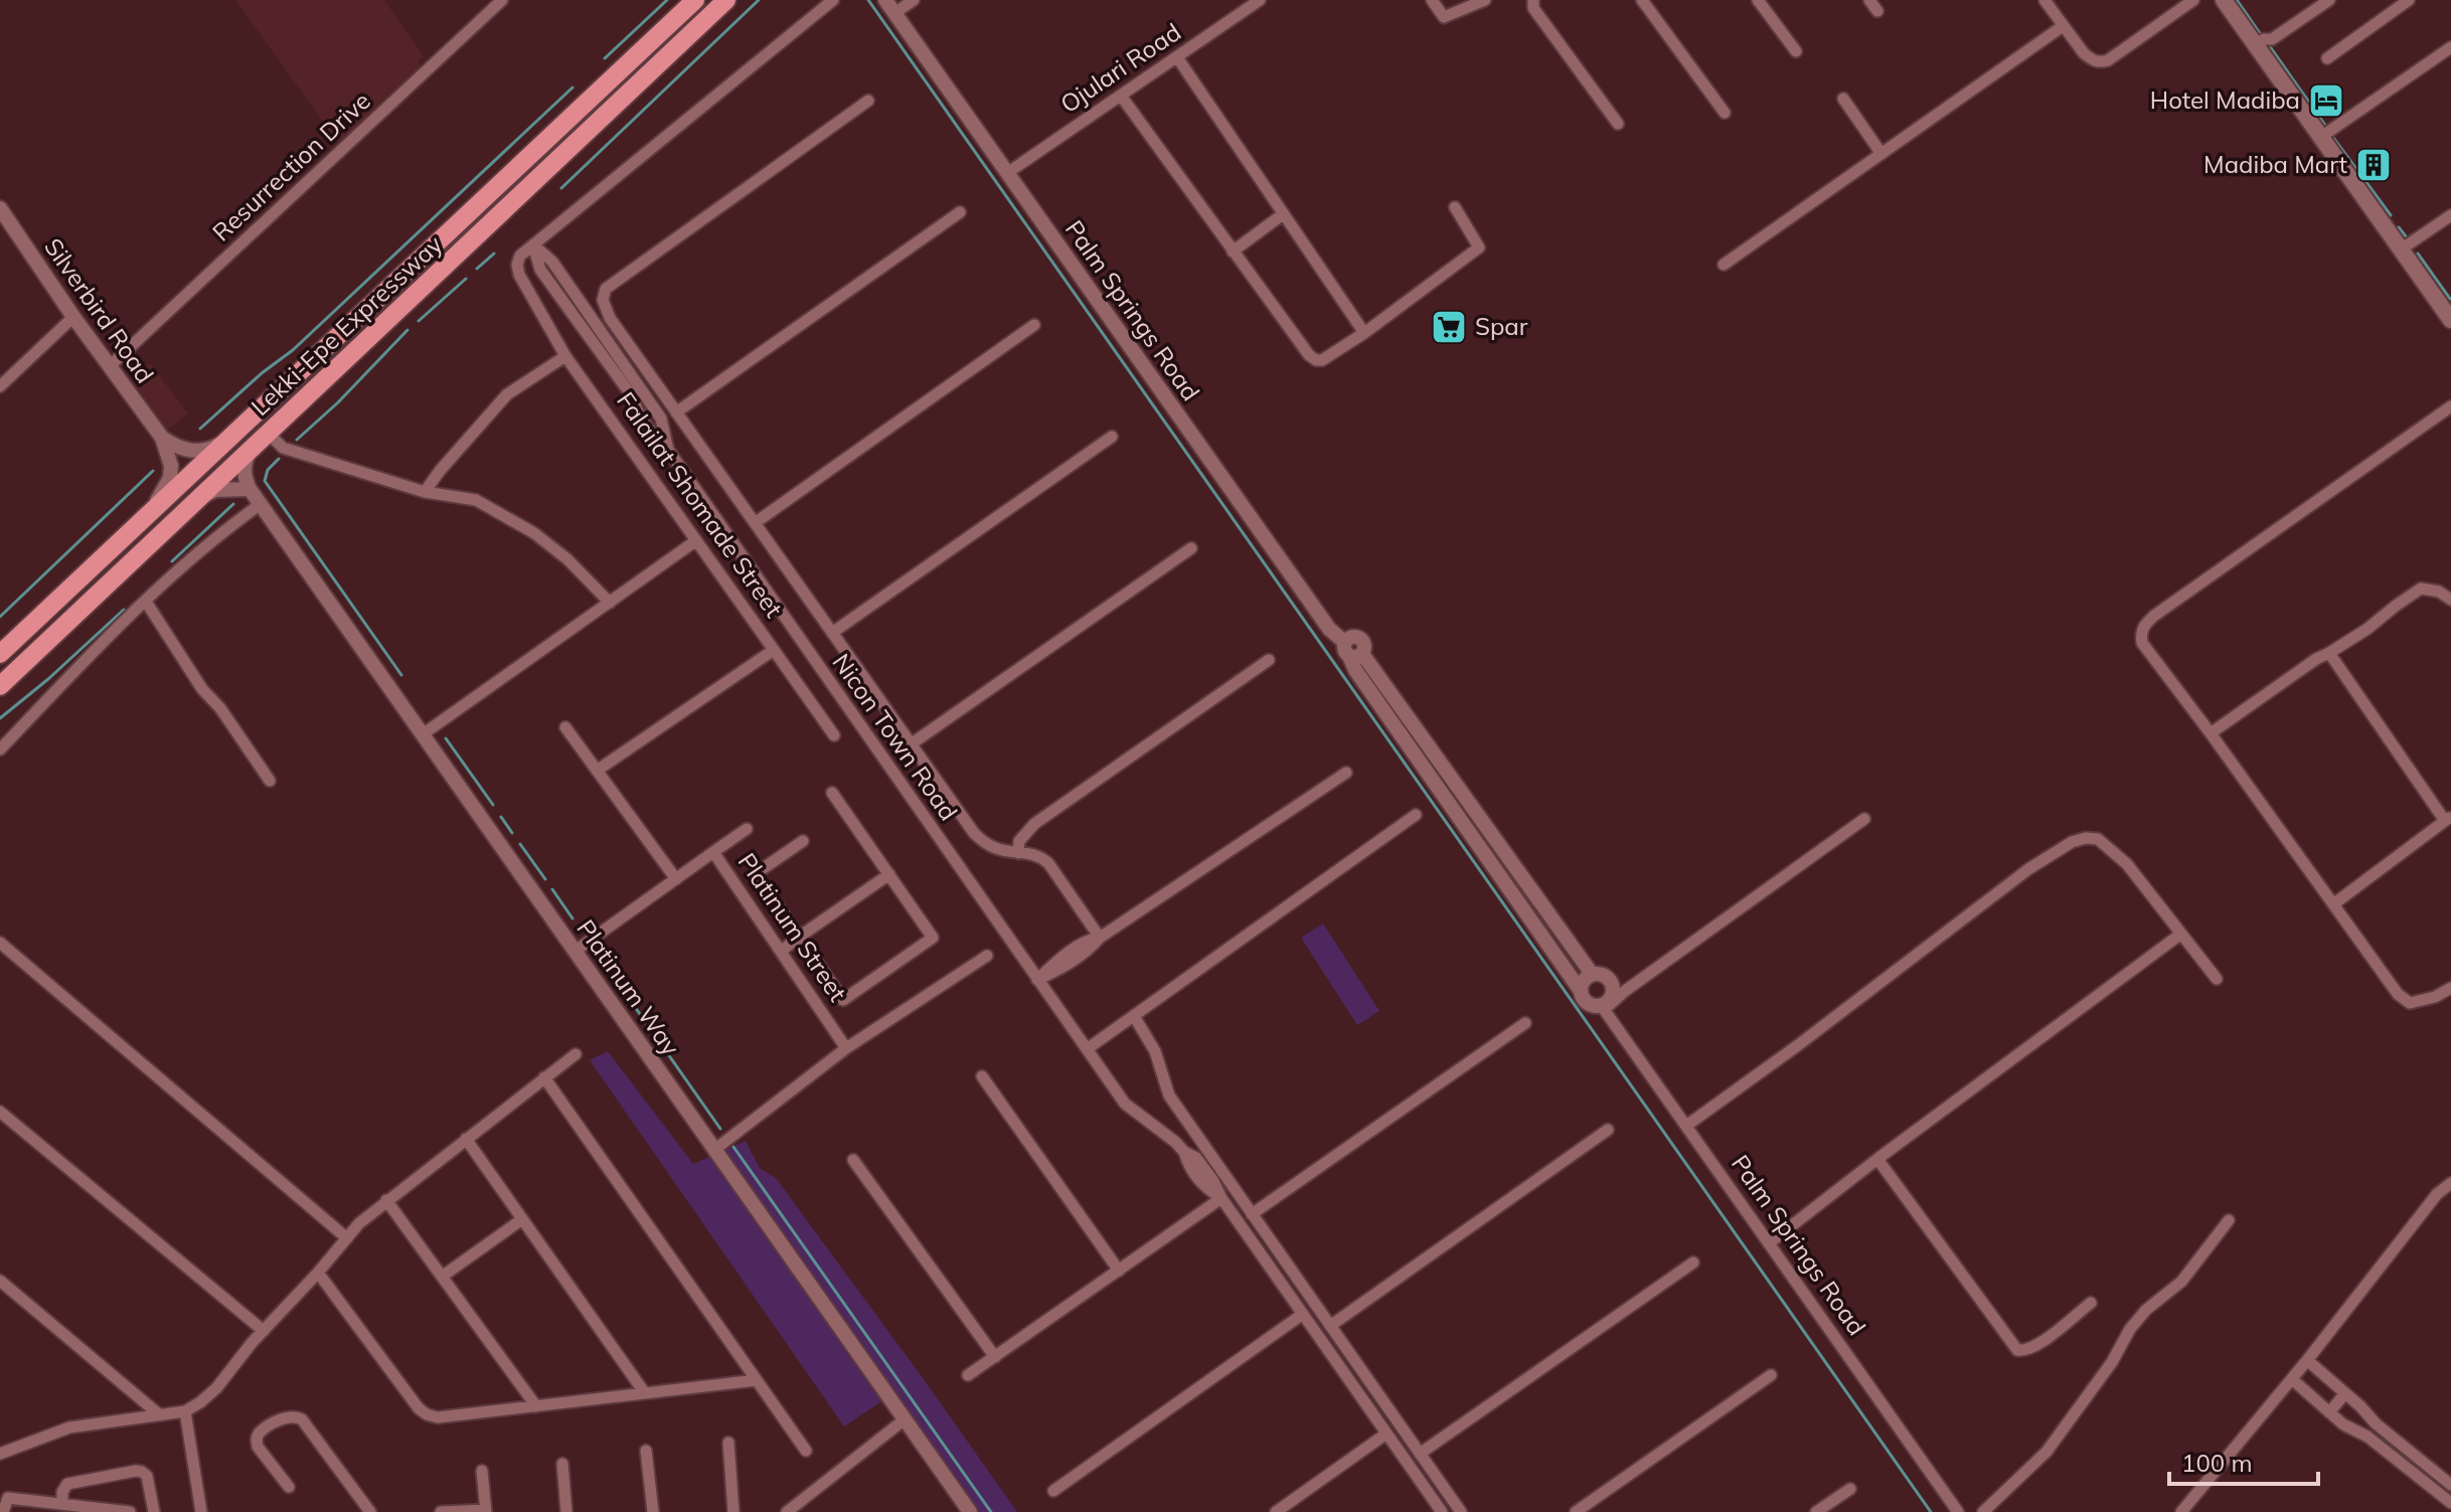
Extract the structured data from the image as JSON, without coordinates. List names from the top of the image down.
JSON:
{
  "streets": {
    "highway": ["Lekki-Epe Expressway"],
    "street": [
      "Ojulari Road",
      "Resurrection Drive",
      "Silverbird Road",
      "Palm Springs Road",
      "Falailat Shomade Street",
      "Nicon Town Road",
      "Platinum Street",
      "Platinum Way"
    ]
  },
  "crossings": [
    ["Ojulari Road", "Palm Springs Road"],
    ["Resurrection Drive", "Silverbird Road"],
    ["Falailat Shomade Street", "Nicon Town Road"],
    ["Platinum Street", "Platinum Way"]
  ],
  "places": {
    "hotel": ["Hotel Madiba"],
    "building": ["Madiba Mart"],
    "supermarket": ["Spar"]
  },
  "scale_bar": "100 m"
}
